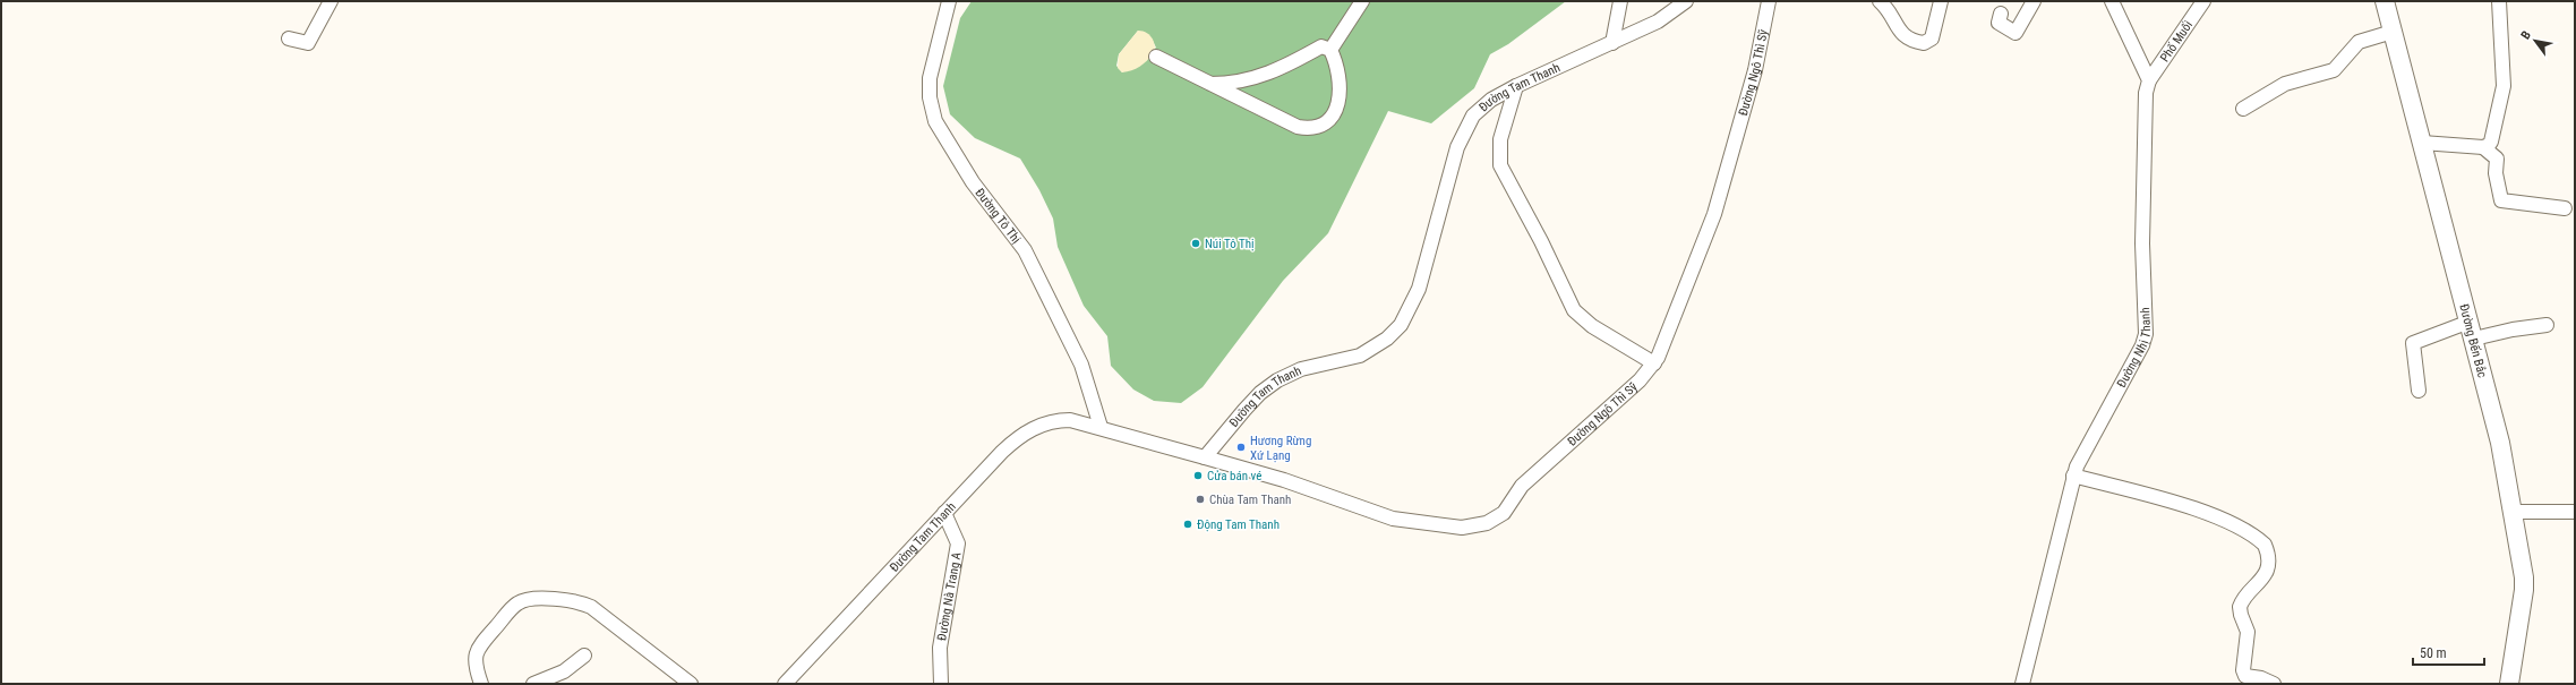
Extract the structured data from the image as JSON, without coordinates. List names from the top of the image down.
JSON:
{
  "streets": {
    "main road": ["Đường Bến Bắc"],
    "street": [
      "Phố Muối",
      "Đường Ngô Thì Sỹ",
      "Đường Tam Thanh",
      "Đường Tô Thị",
      "Đường Nhị Thanh",
      "Đường Nà Trang A"
    ]
  },
  "crossings": [
    ["Phố Muối", "Đường Nhị Thanh"],
    ["Đường Ngô Thì Sỹ", "Đường Tam Thanh"],
    ["Đường Tam Thanh", "Đường Tô Thị"],
    ["Đường Tam Thanh", "Đường Nà Trang A"]
  ],
  "places": [
    "Núi Tô Thị",
    "Hương Rừng Xứ Lạng",
    "Cửa bán vé",
    "Chùa Tam Thanh",
    "Động Tam Thanh"
  ],
  "scale_bar": "50 m",
  "north": "top left"
}
